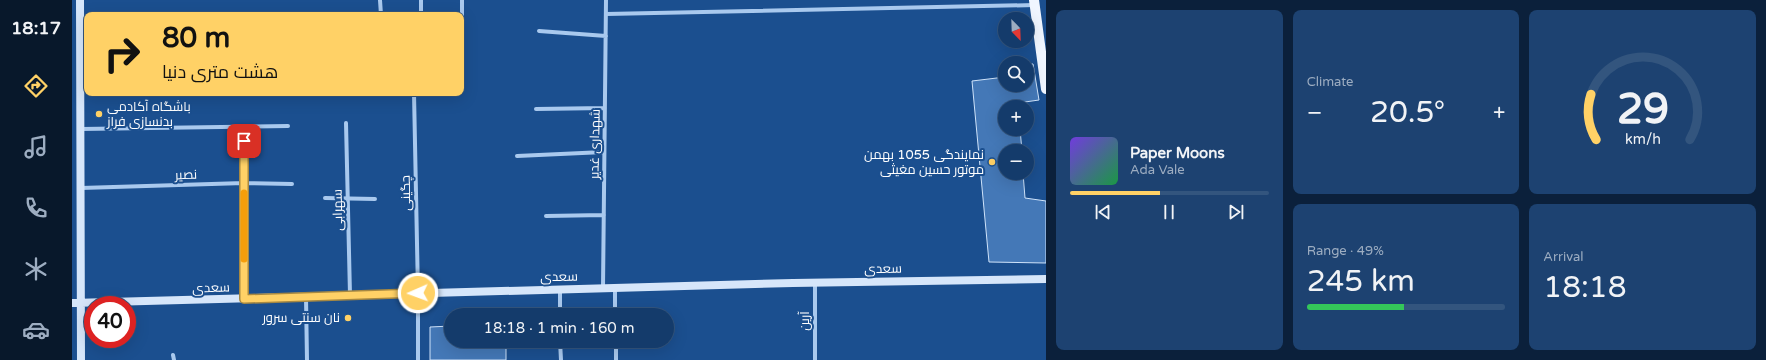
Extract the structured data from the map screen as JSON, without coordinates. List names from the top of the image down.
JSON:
{
  "streets": {
    "street": [
      "شهداری غدیر",
      "نصیر",
      "چگینی",
      "سهرابی",
      "سعدی",
      "آرین"
    ]
  },
  "crossings": [
    ["شهداری غدیر", "سعدی"],
    ["چگینی", "سعدی"],
    ["سهرابی", "سعدی"],
    ["سعدی", "آرین"]
  ],
  "places": ["باشگاه آکادمی بدنسازی فراز", "نمایندگی 1055 بهمن موتور حسین مغیثی", "نان سنتی سرور"],
  "north": "bottom right",
  "page": {
    "tabs": "18:17",
    "tile": [
      "Climate",
      ["Range · 49%", "245 km"],
      ["Arrival", "18:18"]
    ],
    "map_buttons": ["+", "−"],
    "turn": ["80 m", "هشت متری دنیا"],
    "heat": ["−", "20.5°", "+"],
    "song": ["Paper Moons", "Ada Vale"],
    "limit": "40",
    "trip": "18:18 · 1 min · 160 m",
    "gauge": ["29", "km/h"]
  }
}
